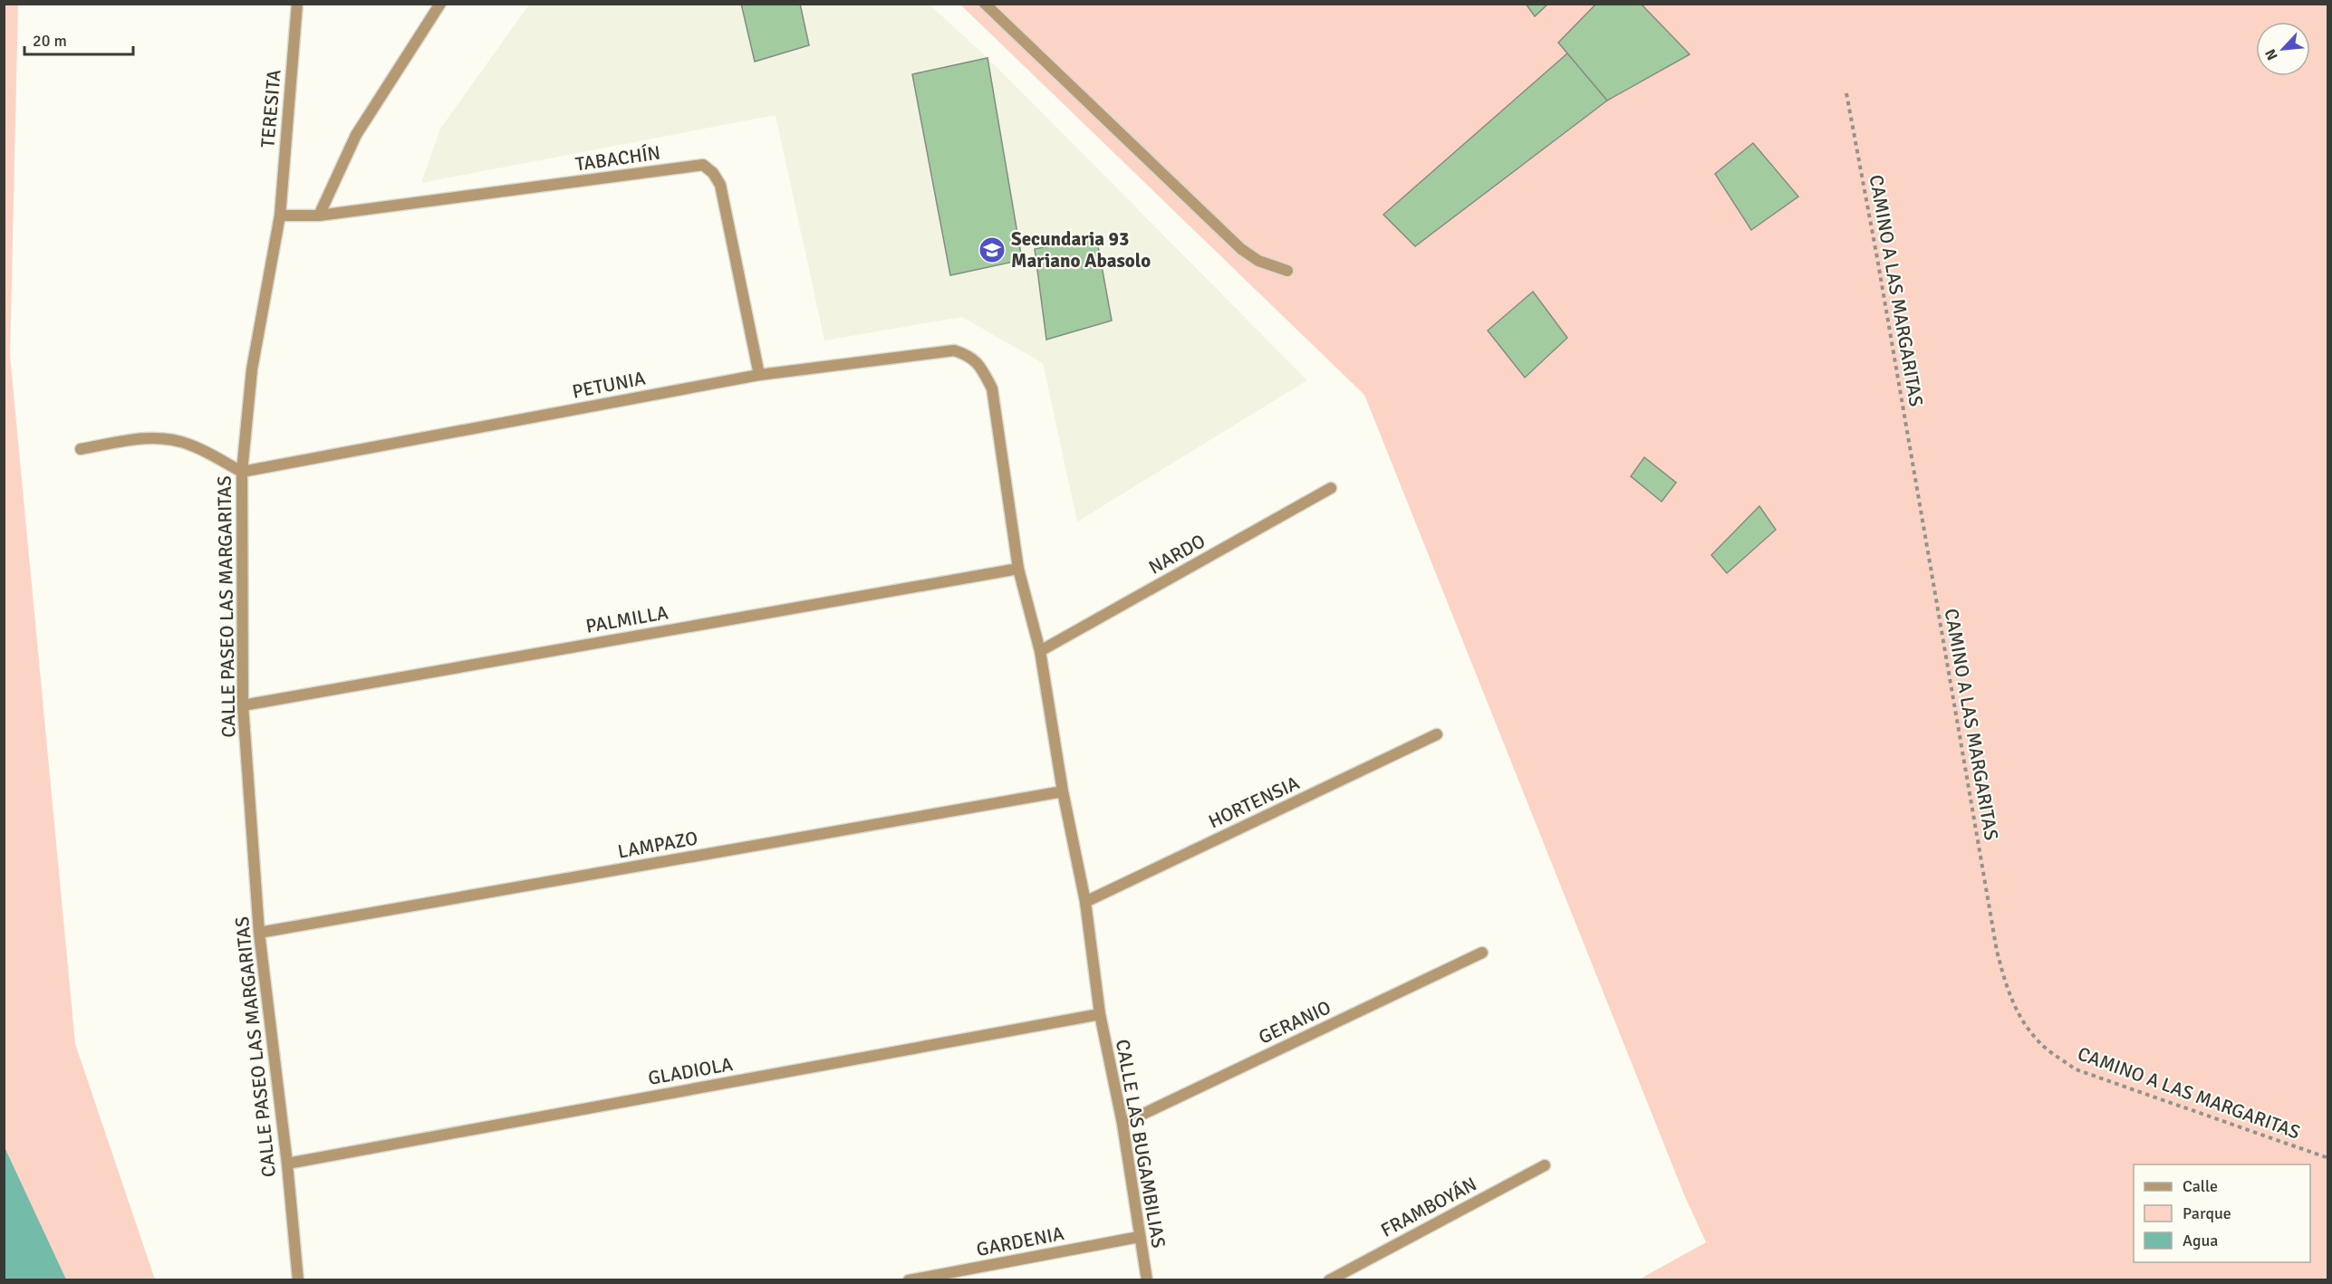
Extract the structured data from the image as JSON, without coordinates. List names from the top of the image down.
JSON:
{
  "streets": {
    "street": [
      "TERESITA",
      "TABACHÍN",
      "PETUNIA",
      "NARDO",
      "CALLE PASEO LAS MARGARITAS",
      "PALMILLA",
      "HORTENSIA",
      "LAMPAZO",
      "GERANIO",
      "GLADIOLA",
      "CALLE LAS BUGAMBILIAS",
      "FRAMBOYÁN",
      "GARDENIA"
    ],
    "path": ["CAMINO A LAS MARGARITAS"]
  },
  "crossings": [
    ["TERESITA", "CALLE PASEO LAS MARGARITAS"],
    ["TABACHÍN", "PETUNIA"],
    ["PETUNIA", "CALLE PASEO LAS MARGARITAS"],
    ["PETUNIA", "CALLE LAS BUGAMBILIAS"],
    ["NARDO", "CALLE LAS BUGAMBILIAS"],
    ["CALLE PASEO LAS MARGARITAS", "PALMILLA"],
    ["CALLE PASEO LAS MARGARITAS", "LAMPAZO"],
    ["CALLE PASEO LAS MARGARITAS", "GLADIOLA"],
    ["PALMILLA", "CALLE LAS BUGAMBILIAS"],
    ["HORTENSIA", "CALLE LAS BUGAMBILIAS"],
    ["LAMPAZO", "CALLE LAS BUGAMBILIAS"],
    ["GERANIO", "CALLE LAS BUGAMBILIAS"],
    ["GLADIOLA", "CALLE LAS BUGAMBILIAS"],
    ["CALLE LAS BUGAMBILIAS", "GARDENIA"]
  ],
  "places": {
    "school or university": ["Secundaria 93 Mariano Abasolo"]
  },
  "legend": ["Calle", "Parque", "Agua"],
  "scale_bar": "20 m",
  "north": "bottom left"
}
